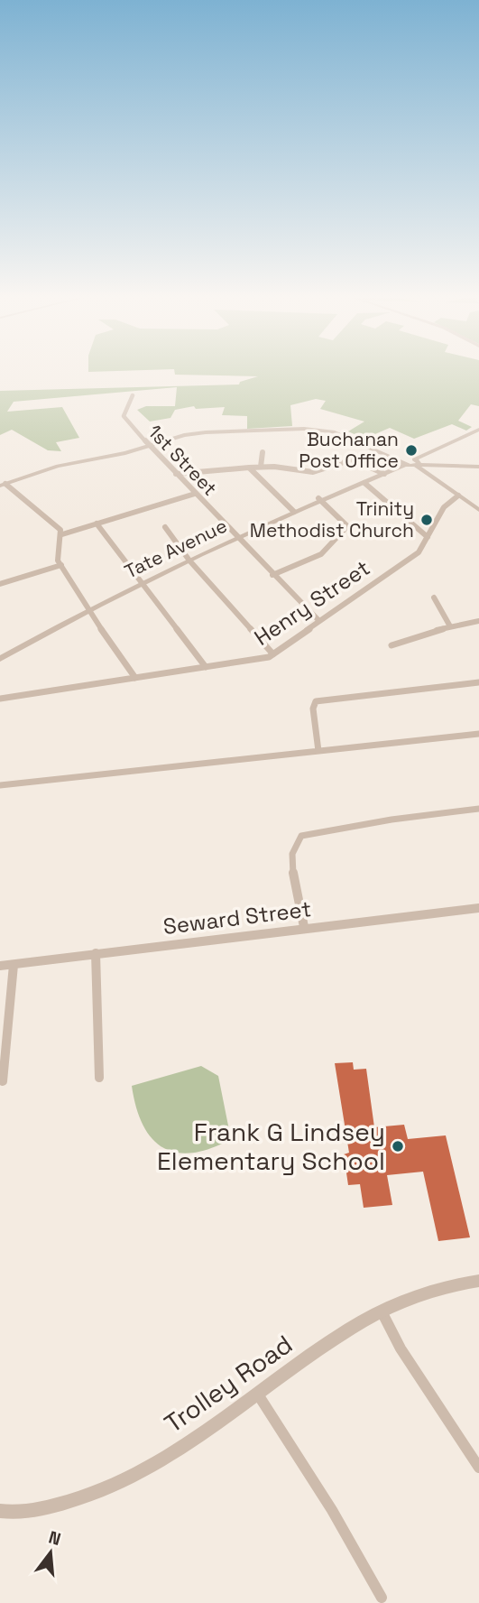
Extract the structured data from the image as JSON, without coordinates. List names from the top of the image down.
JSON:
{
  "streets": {
    "street": [
      "1st Street",
      "Tate Avenue",
      "Henry Street",
      "Seward Street",
      "Trolley Road"
    ]
  },
  "crossings": [
    ["1st Street", "Tate Avenue"],
    ["1st Street", "Henry Street"]
  ],
  "places": ["Buchanan Post Office", "Trinity Methodist Church", "Frank G Lindsey Elementary School"],
  "north": "top"
}
